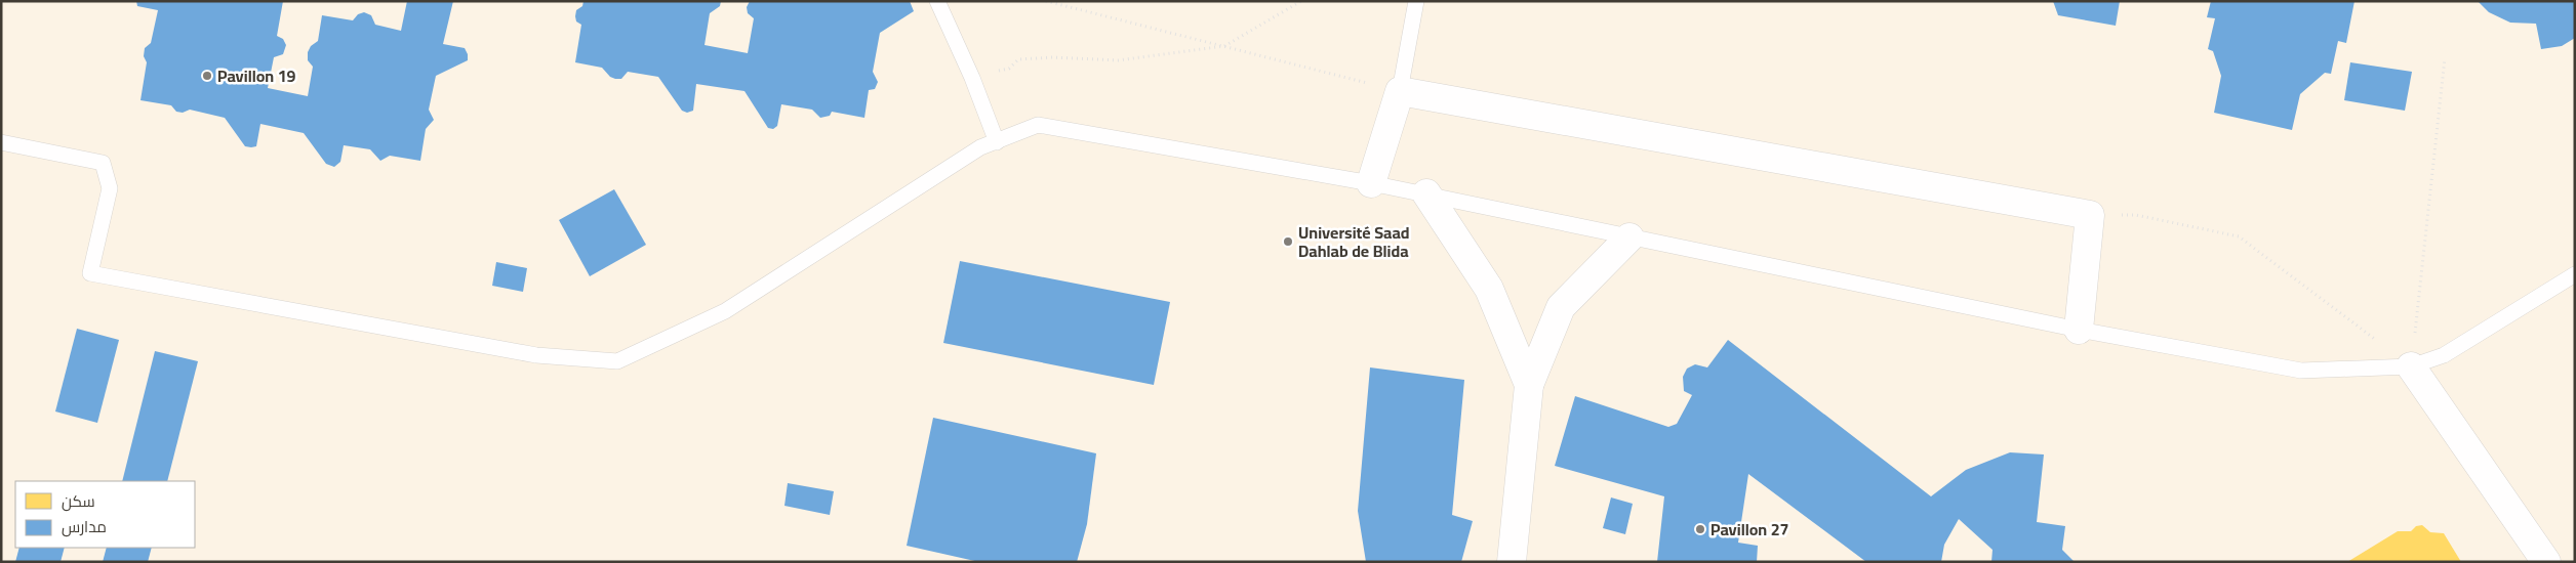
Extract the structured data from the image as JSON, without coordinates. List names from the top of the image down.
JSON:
{
  "places": ["Pavillon 19", "Université Saad Dahlab de Blida", "Pavillon 27"],
  "legend": ["سكن", "مدارس"]
}
